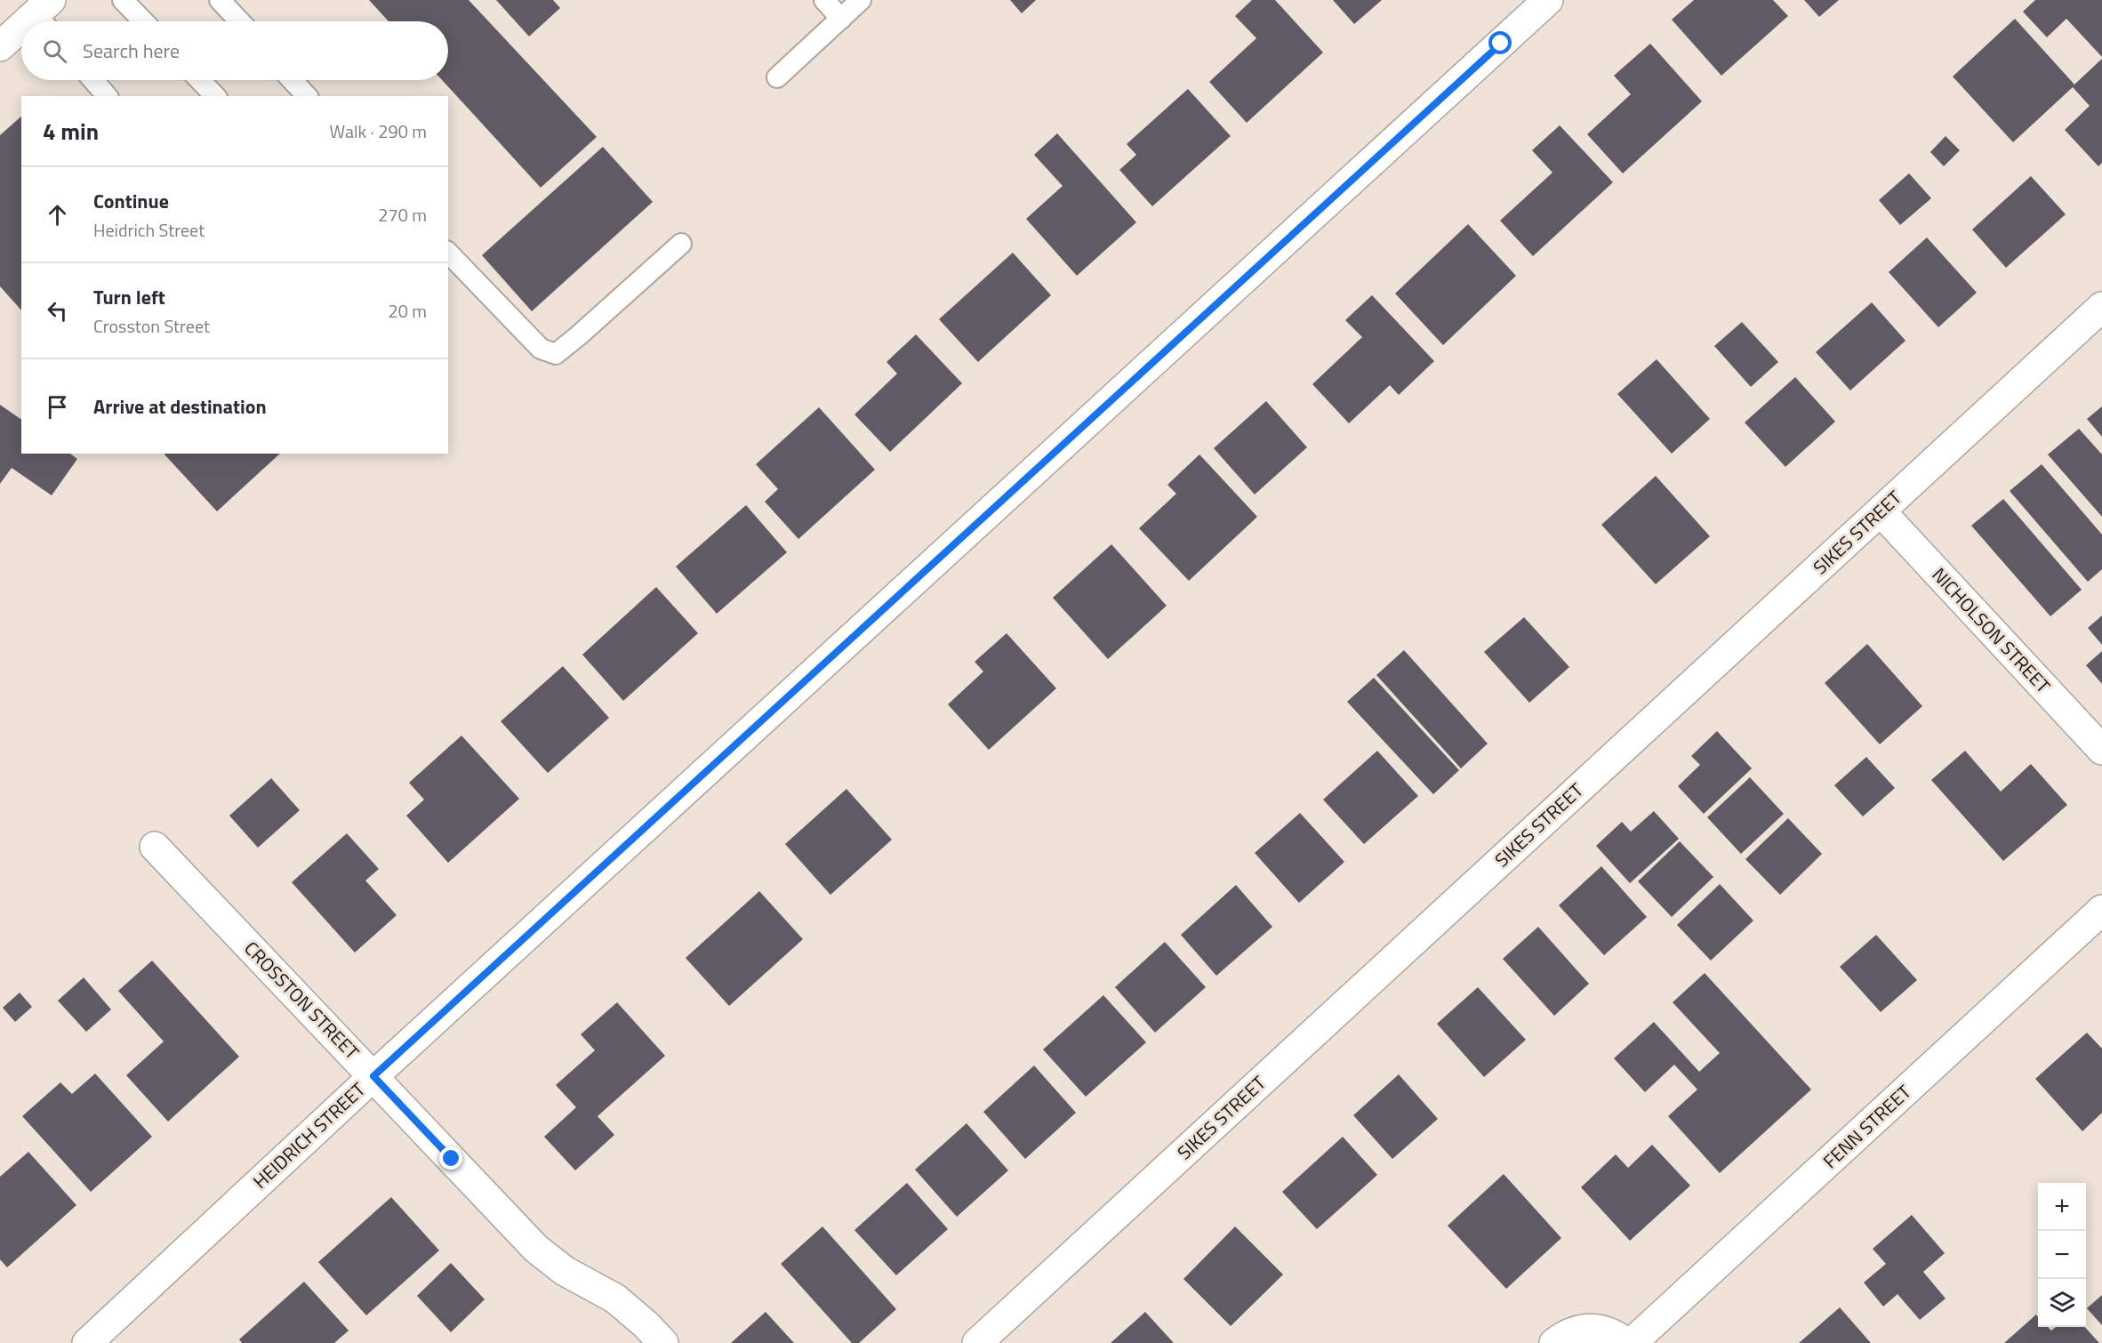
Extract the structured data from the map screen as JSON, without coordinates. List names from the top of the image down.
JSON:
{
  "streets": {
    "street": [
      "SIKES STREET",
      "NICHOLSON STREET",
      "CROSSTON STREET",
      "FENN STREET",
      "HEIDRICH STREET"
    ]
  },
  "crossings": [
    ["SIKES STREET", "NICHOLSON STREET"],
    ["CROSSTON STREET", "HEIDRICH STREET"]
  ],
  "page": {
    "search": "Search here",
    "heading": ["4 min", "Walk · 290 m"],
    "list": [
      ["Continue", "Heidrich Street", "270 m"],
      ["Turn left", "Crosston Street", "20 m"],
      "Arrive at destination"
    ],
    "map_buttons": ["+", "−"]
  }
}
